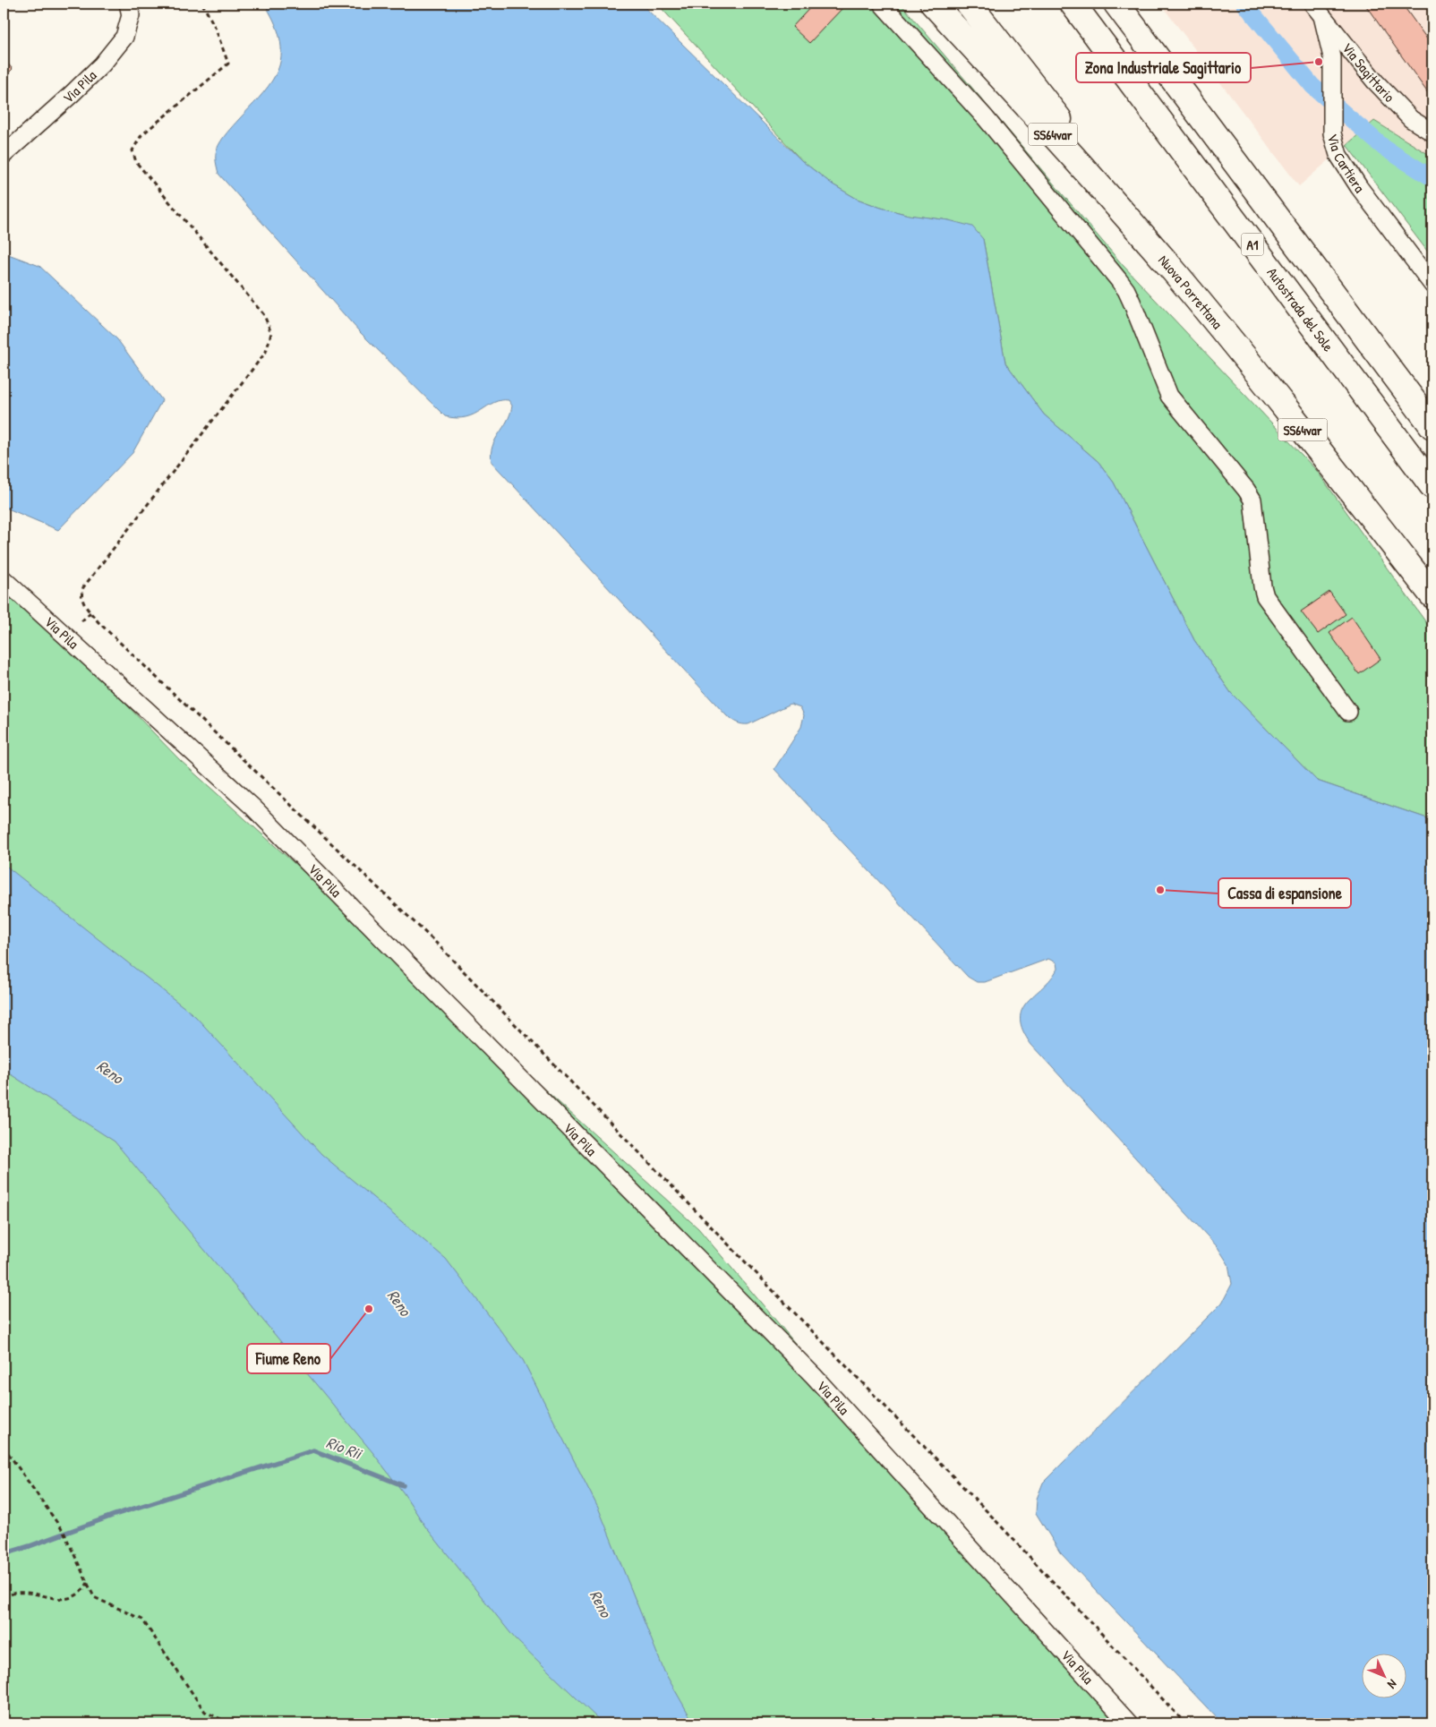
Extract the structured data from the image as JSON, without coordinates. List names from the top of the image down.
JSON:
{
  "streets": {
    "highway": [
      "SS64var",
      "A1",
      "Nuova Porrettana",
      "Autostrada del Sole"
    ],
    "street": ["Via Sagittario", "Via Pila", "Via Cartiera"]
  },
  "crossings": [
    ["Via Sagittario", "Via Cartiera"]
  ],
  "water": ["Reno", "Rio Rii"],
  "places": ["Zona Industriale Sagittario", "Cassa di espansione", "Fiume Reno"],
  "north": "bottom right"
}
